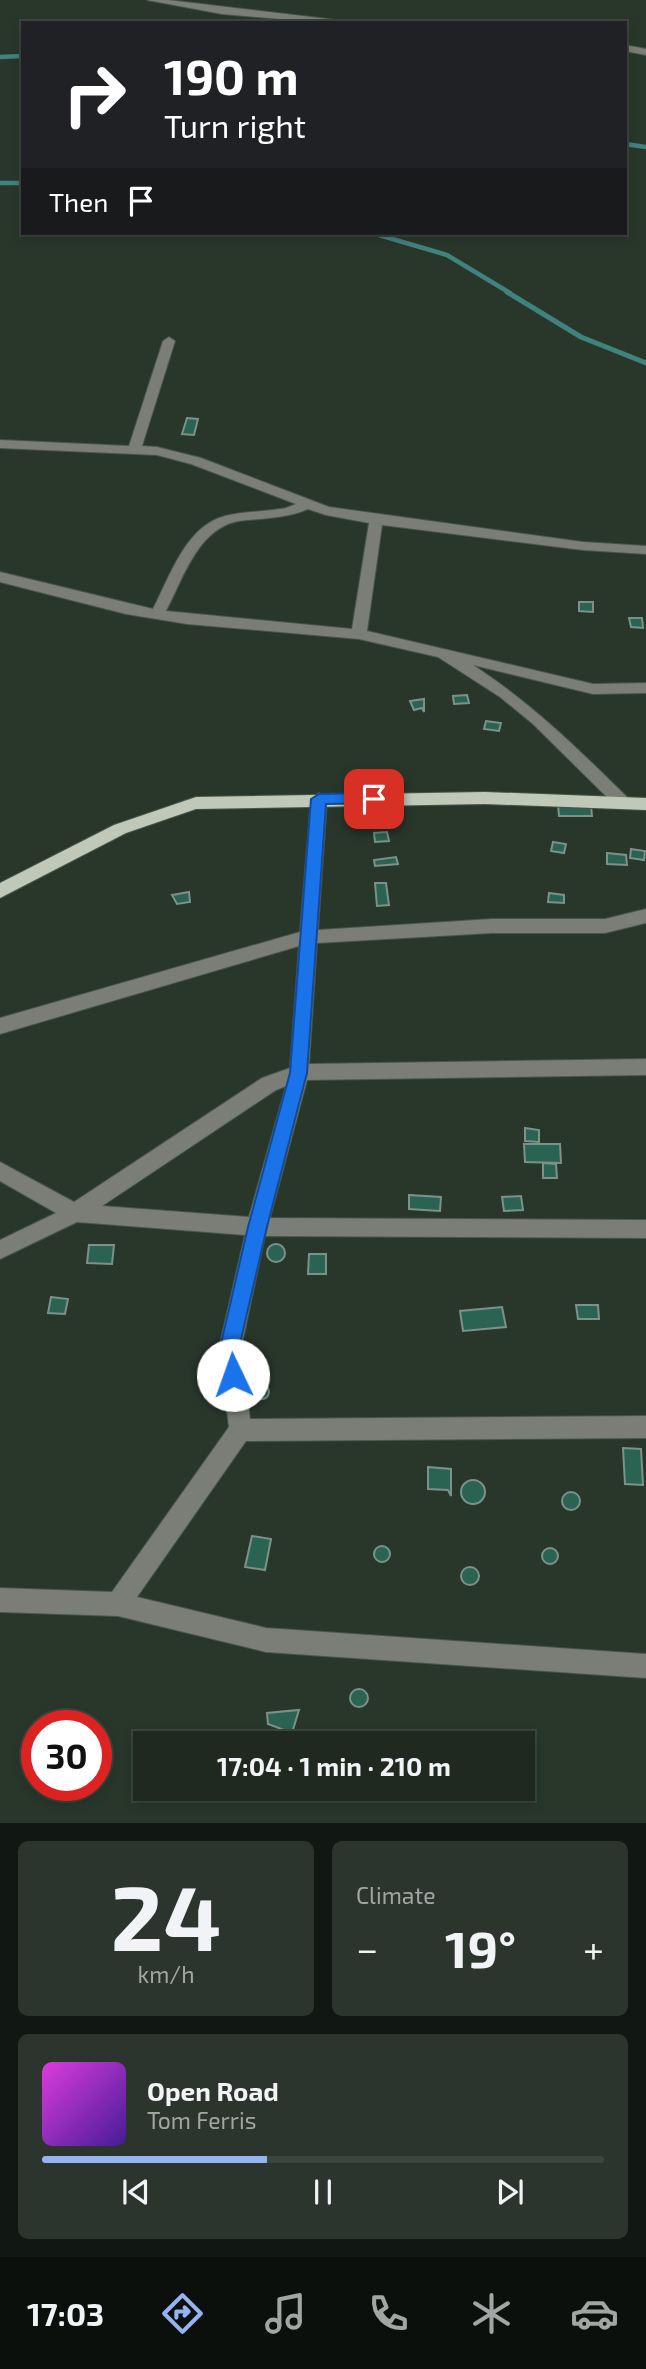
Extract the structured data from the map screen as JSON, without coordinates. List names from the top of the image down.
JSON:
{
  "page": {
    "turn": ["190 m", "Turn right"],
    "then": "Then",
    "limit": "30",
    "trip": "17:04 · 1 min · 210 m",
    "tile": [
      ["24", "km/h"],
      "Climate"
    ],
    "heat": ["−", "19°", "+"],
    "song": ["Open Road", "Tom Ferris"],
    "tabs": "17:03"
  }
}
